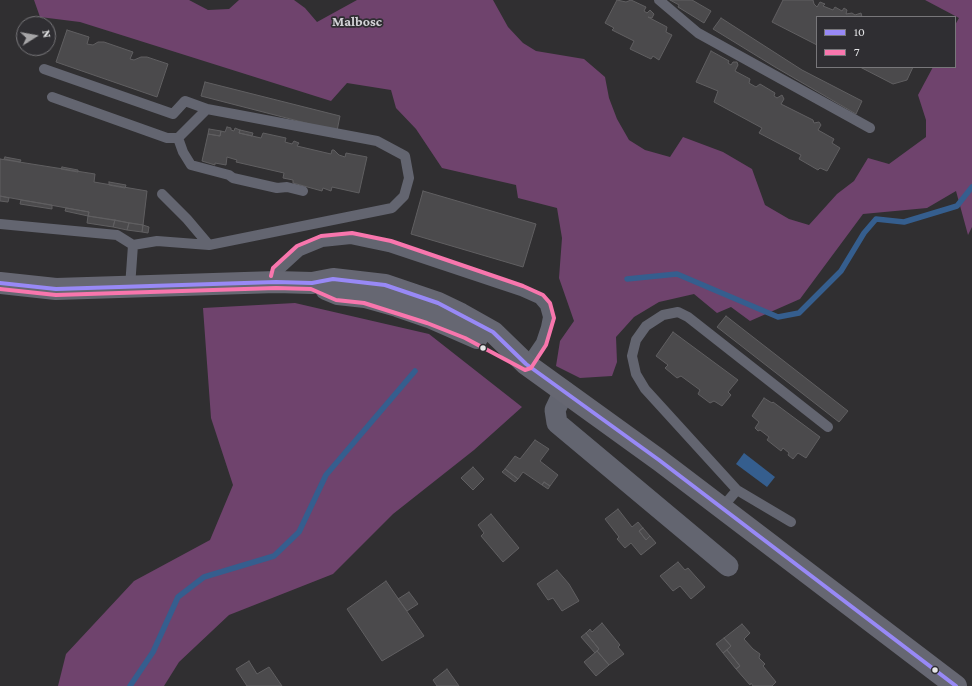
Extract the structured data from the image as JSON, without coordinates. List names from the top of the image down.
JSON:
{
  "districts": ["Malbosc"],
  "lines": ["transit line 7", "transit line 10"],
  "legend": ["10", "7"],
  "north": "right"
}
